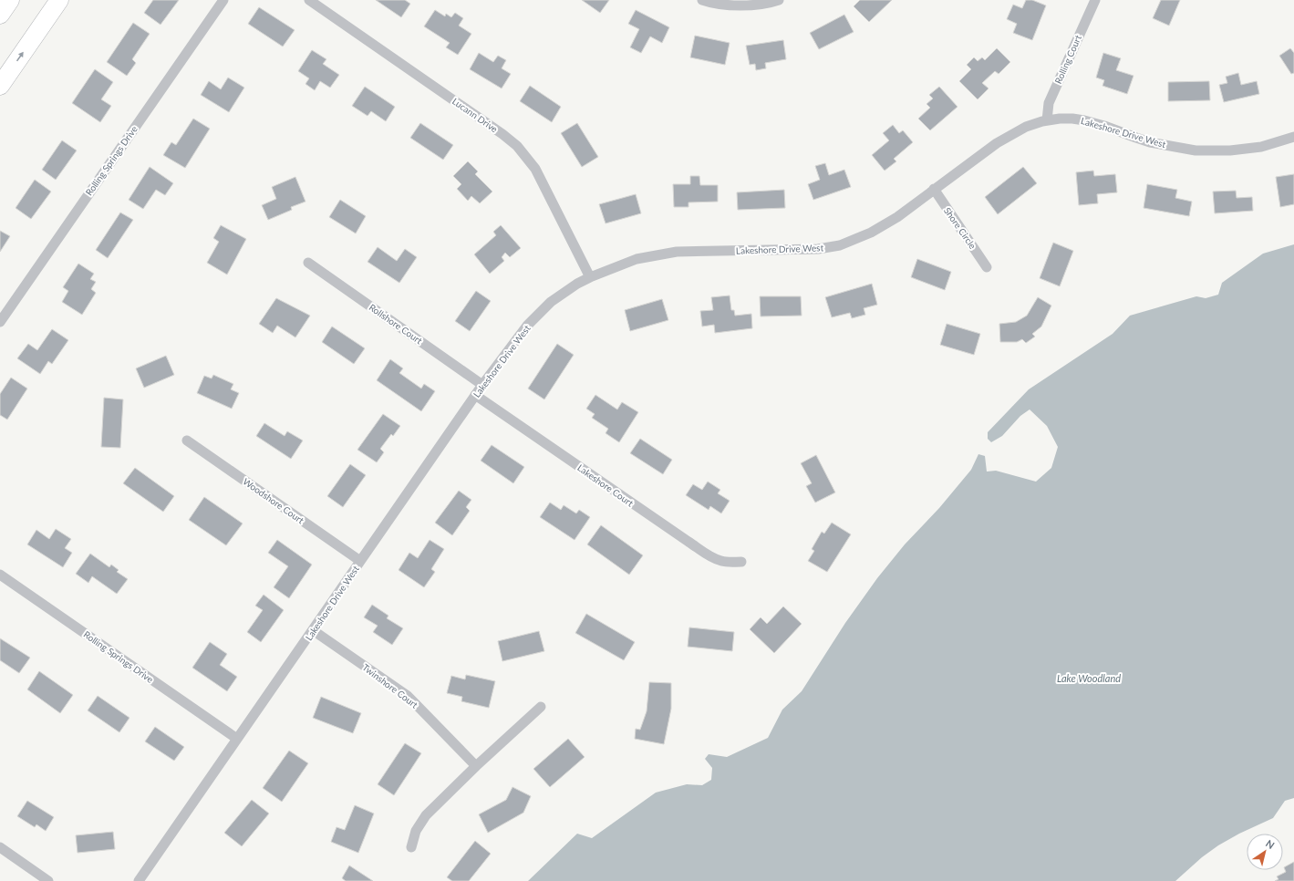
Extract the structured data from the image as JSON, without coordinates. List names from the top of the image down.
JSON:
{
  "streets": {
    "street": [
      "Rolling Court",
      "Lucann Drive",
      "Lakeshore Drive West",
      "Rolling Springs Drive",
      "Shore Circle",
      "Rollshore Court",
      "Lakeshore Court",
      "Woodshore Court",
      "Twinshore Court"
    ]
  },
  "crossings": [
    ["Rolling Court", "Lakeshore Drive West"],
    ["Lucann Drive", "Lakeshore Drive West"],
    ["Lakeshore Drive West", "Rolling Springs Drive"],
    ["Lakeshore Drive West", "Shore Circle"],
    ["Lakeshore Drive West", "Rollshore Court"],
    ["Lakeshore Drive West", "Lakeshore Court"],
    ["Lakeshore Drive West", "Woodshore Court"],
    ["Lakeshore Drive West", "Twinshore Court"]
  ],
  "water": ["Lake Woodland"],
  "north": "top right"
}
